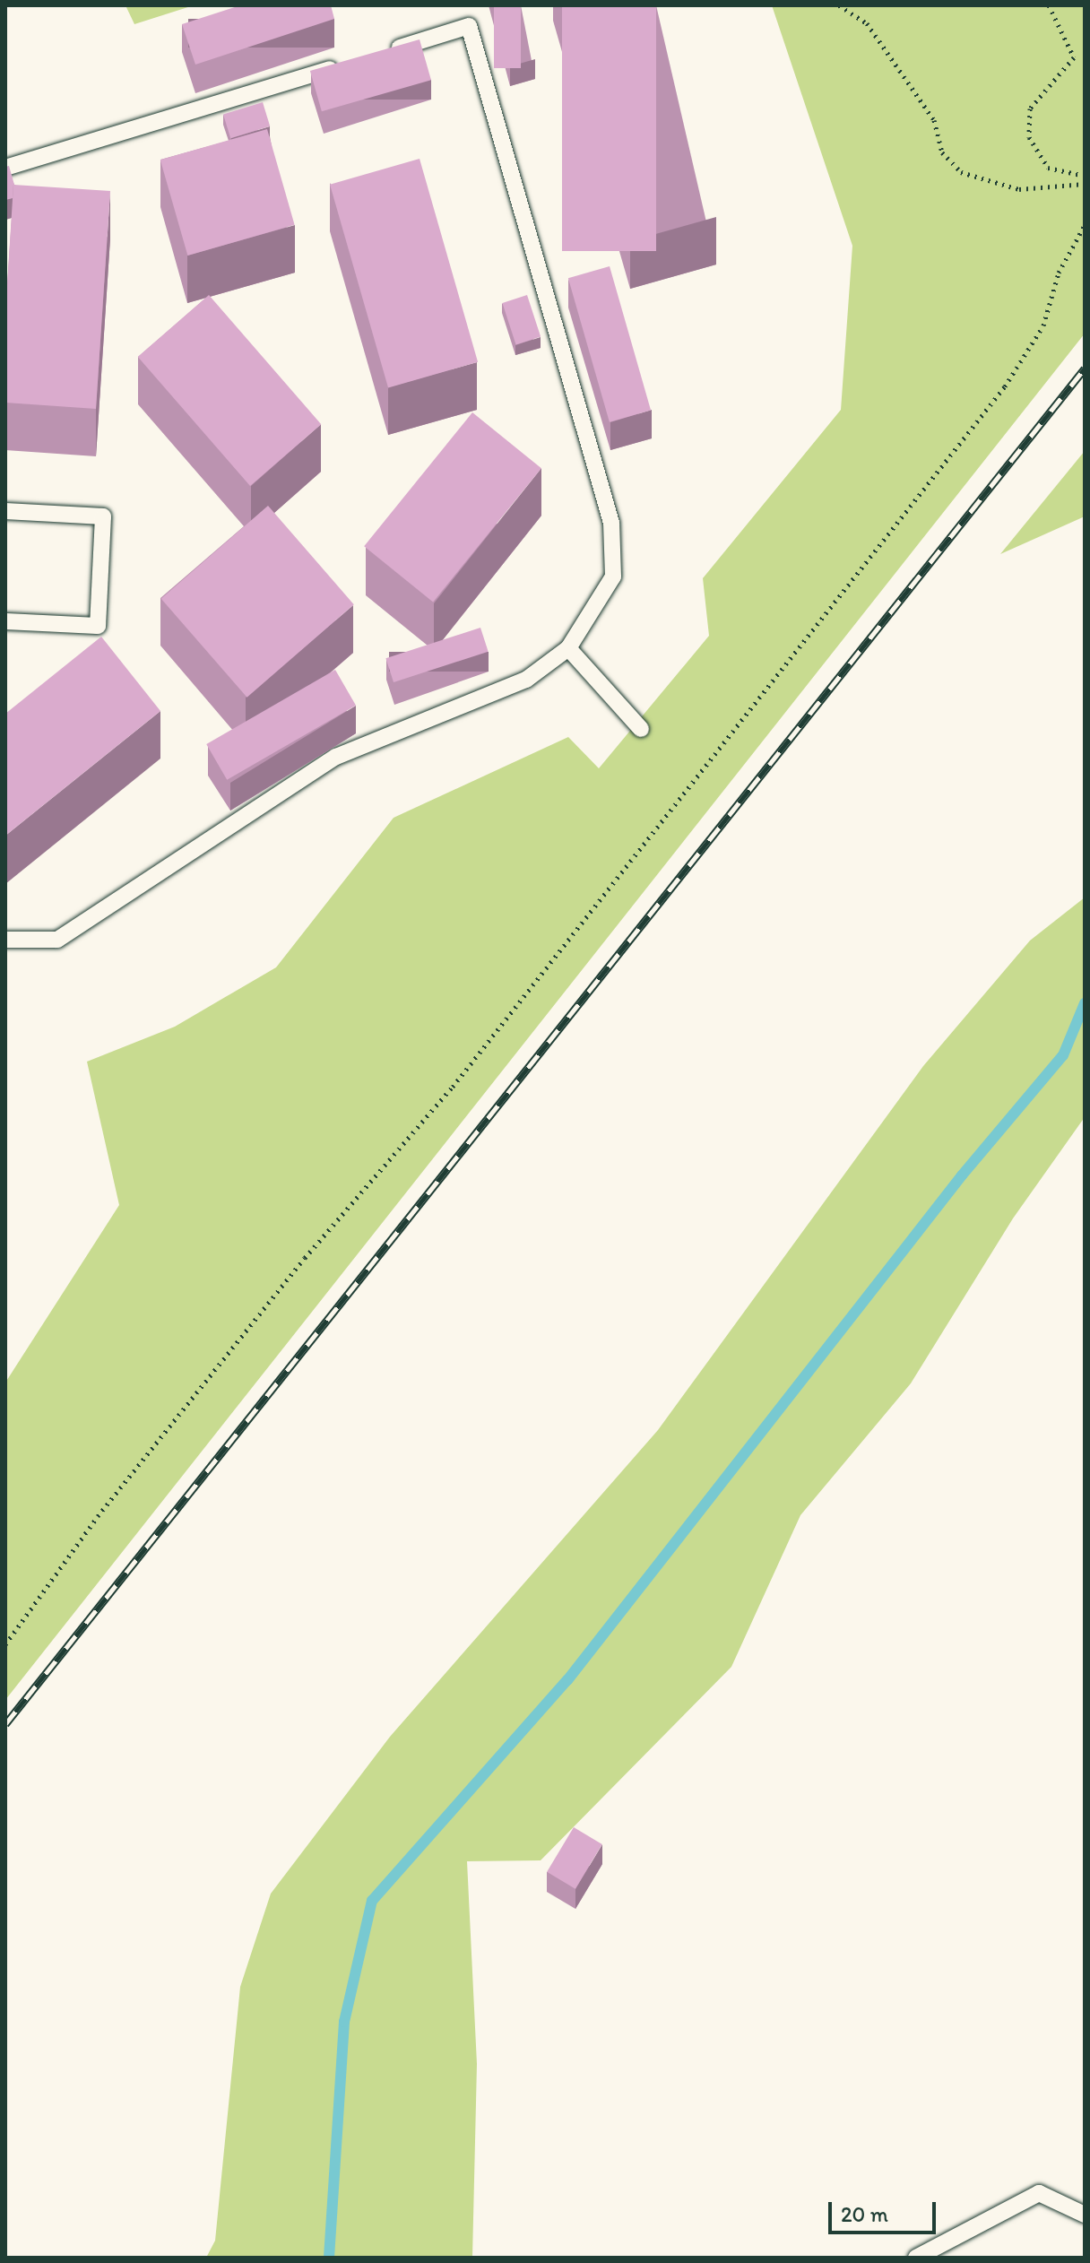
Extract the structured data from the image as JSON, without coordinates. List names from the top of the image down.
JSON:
{
  "scale_bar": "20 m"
}
